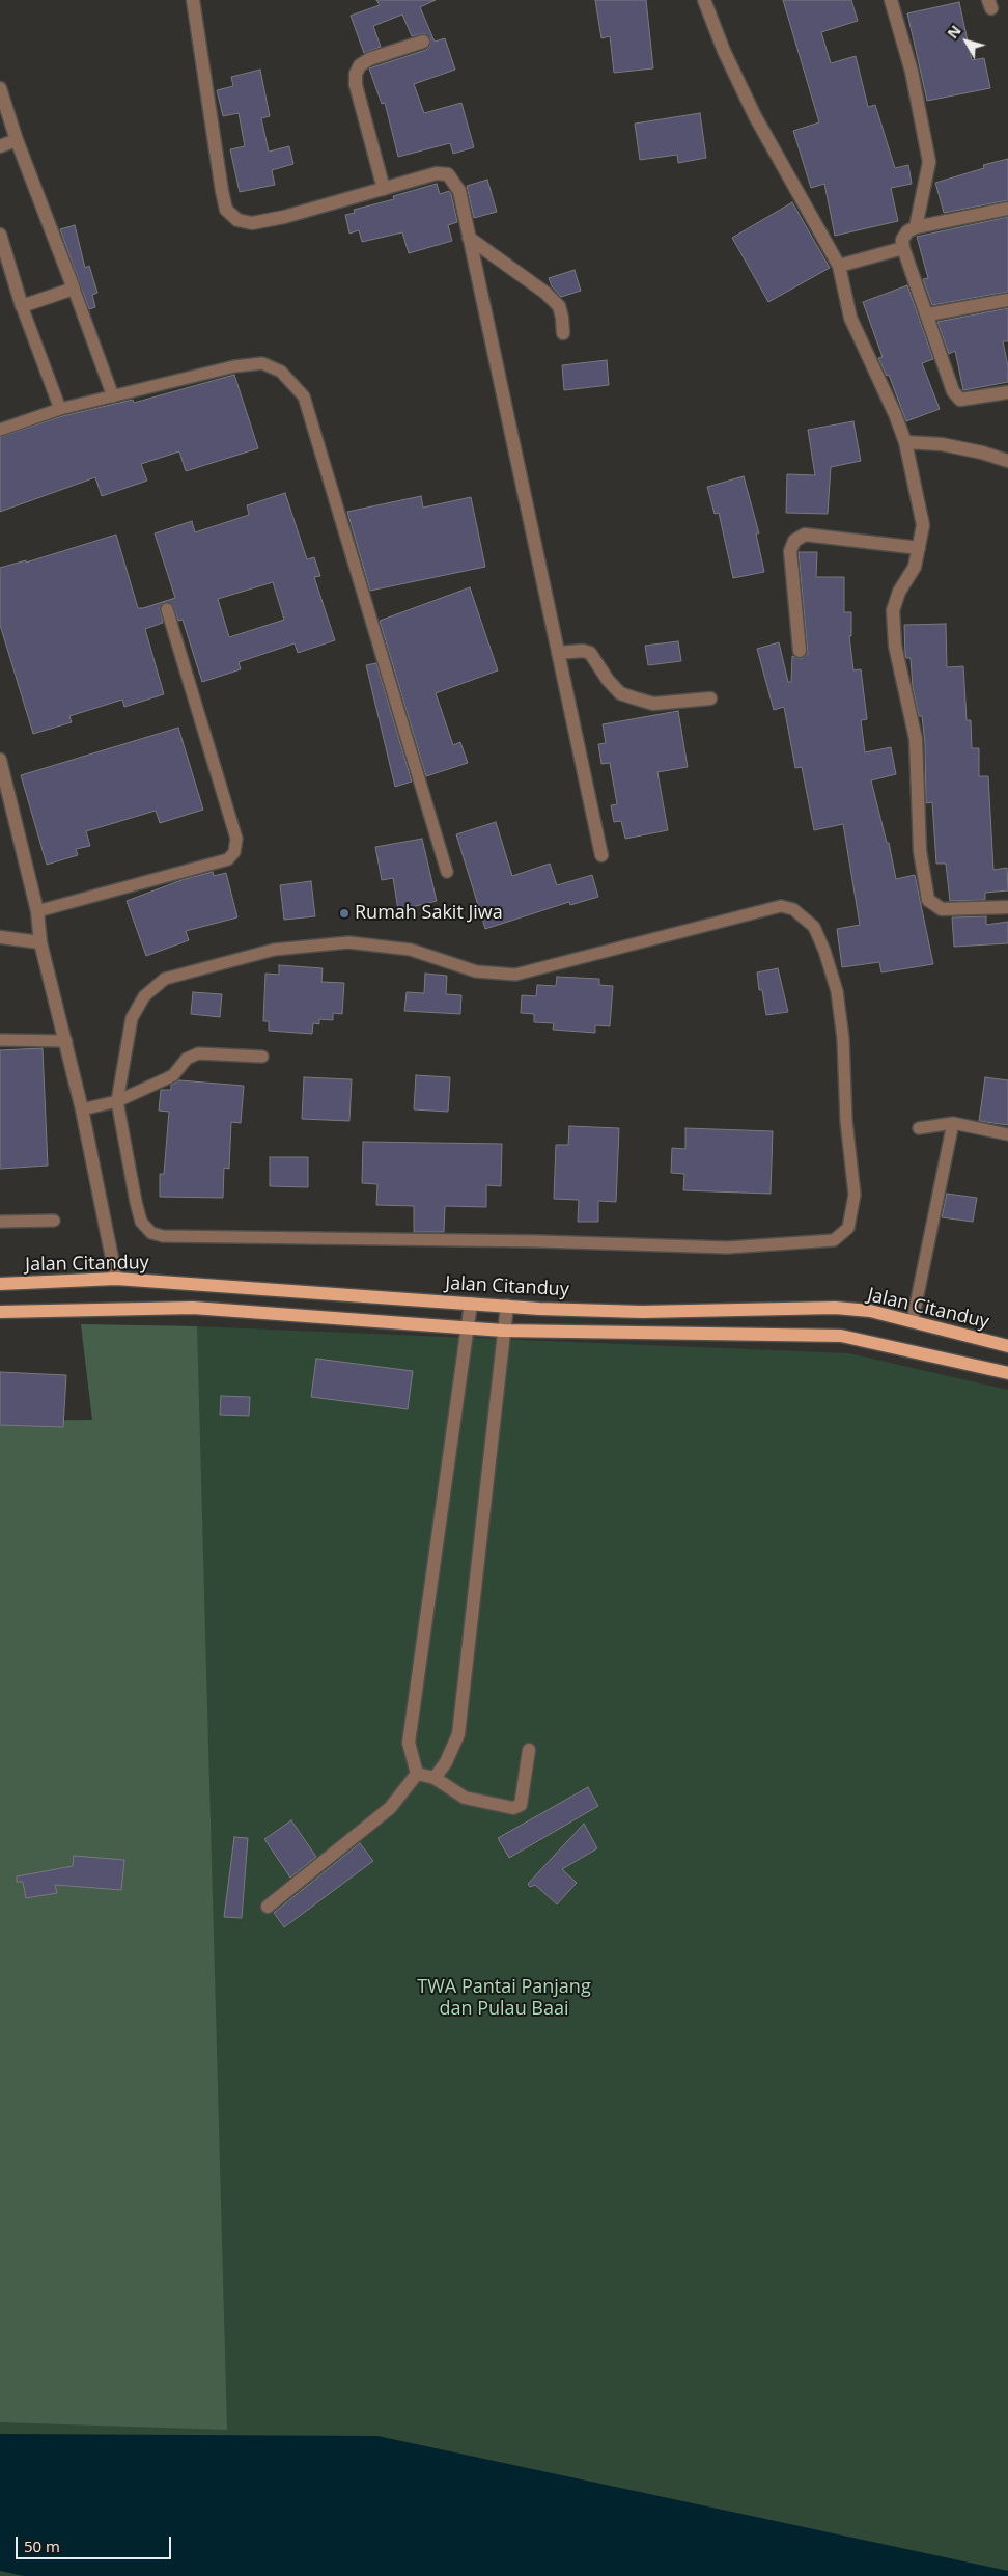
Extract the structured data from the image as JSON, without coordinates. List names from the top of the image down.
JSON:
{
  "streets": {
    "main road": ["Jalan Citanduy"]
  },
  "parks": ["TWA Pantai Panjang dan Pulau Baai"],
  "places": ["Rumah Sakit Jiwa"],
  "scale_bar": "50 m",
  "north": "top left"
}
